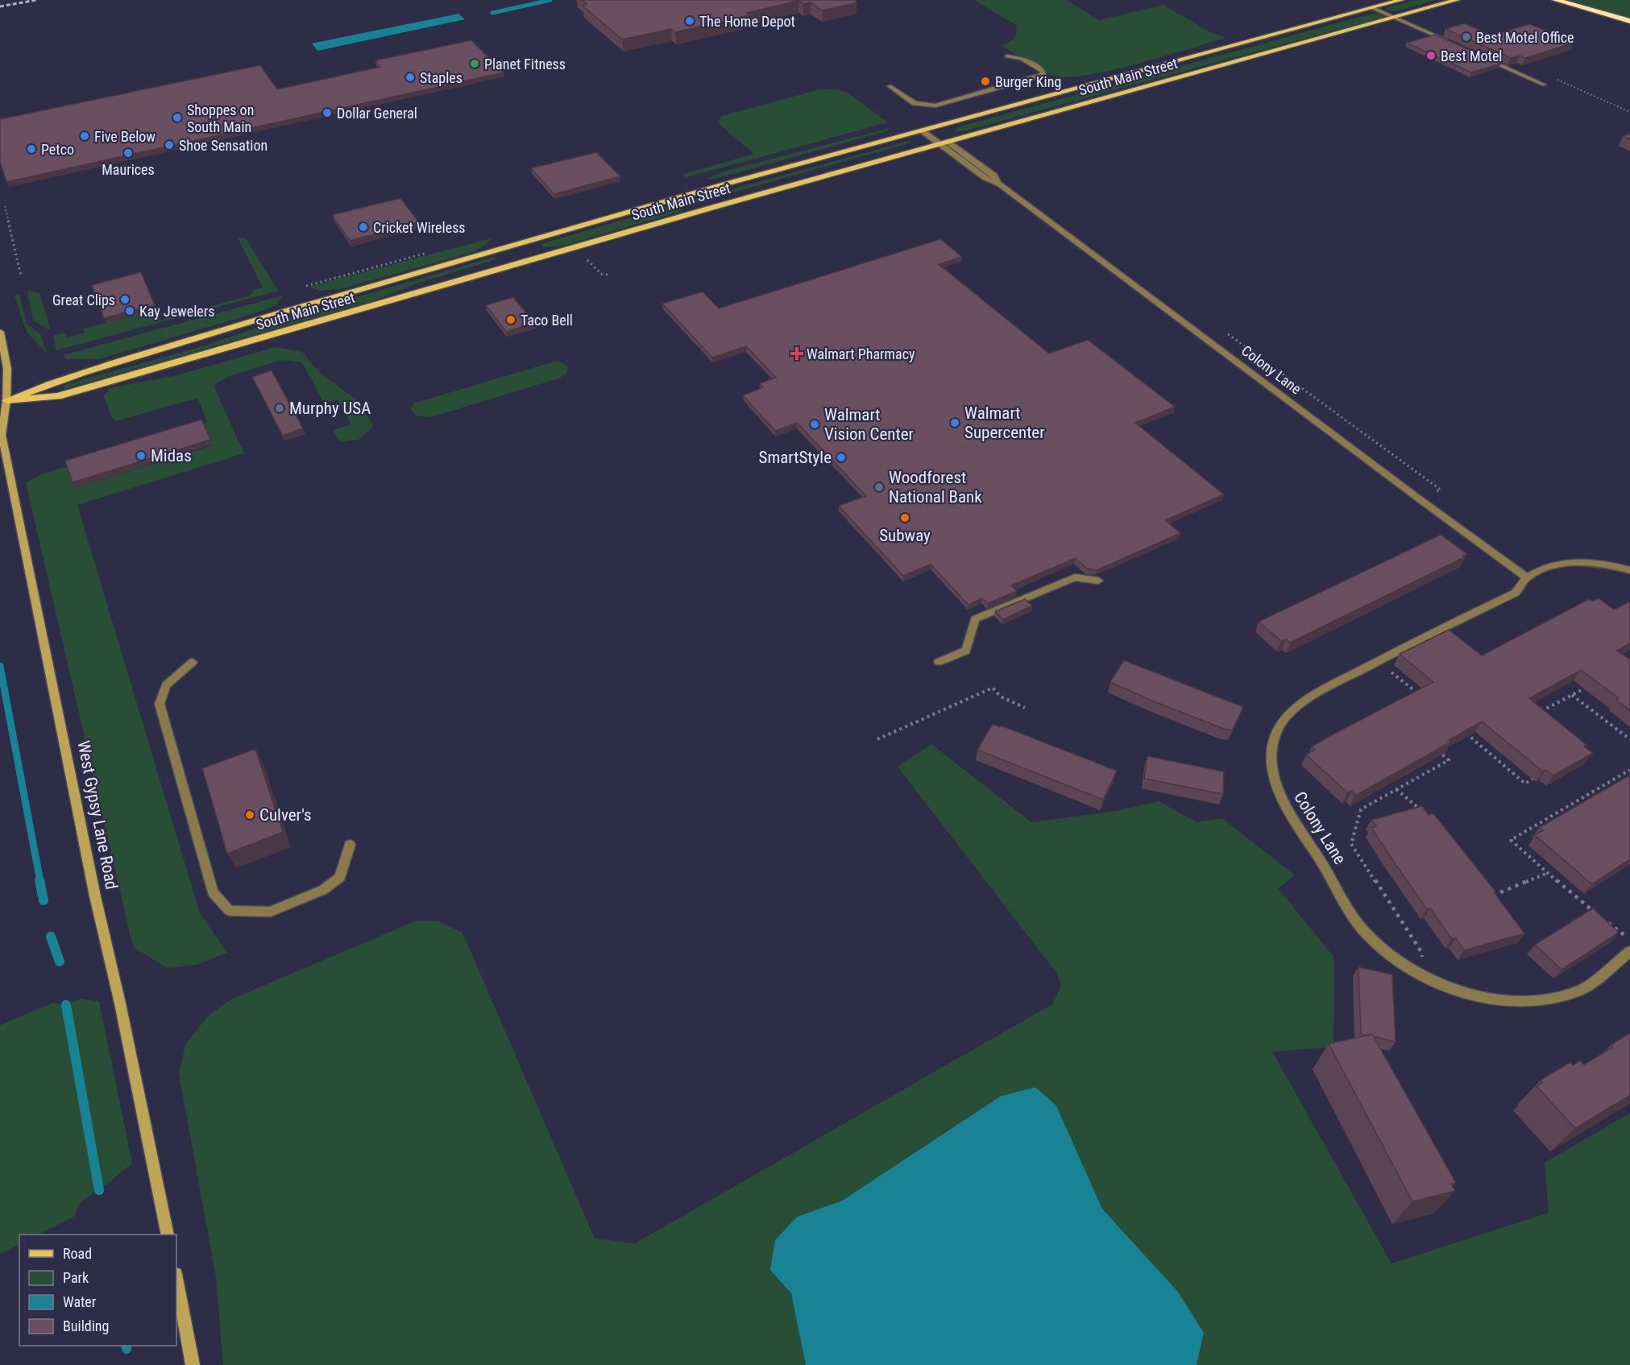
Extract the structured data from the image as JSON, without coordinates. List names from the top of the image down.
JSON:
{
  "streets": {
    "main road": ["South Main Street", "West Gypsy Lane Road"],
    "street": ["Colony Lane"]
  },
  "crossings": [
    ["South Main Street", "Colony Lane"],
    ["South Main Street", "West Gypsy Lane Road"]
  ],
  "places": {
    "other": [
      "The Home Depot",
      "Best Motel Office",
      "Best Motel",
      "Planet Fitness",
      "Staples",
      "Burger King",
      "Dollar General",
      "Shoppes on South Main",
      "Five Below",
      "Shoe Sensation",
      "Petco",
      "Maurices",
      "Cricket Wireless",
      "Great Clips",
      "Kay Jewelers",
      "Taco Bell",
      "Murphy USA",
      "Walmart Supercenter",
      "Walmart Vision Center",
      "Midas",
      "SmartStyle",
      "Woodforest National Bank",
      "Subway",
      "Culver's"
    ],
    "health": ["Walmart Pharmacy"]
  },
  "legend": [
    "Road",
    "Park",
    "Water",
    "Building"
  ]
}
